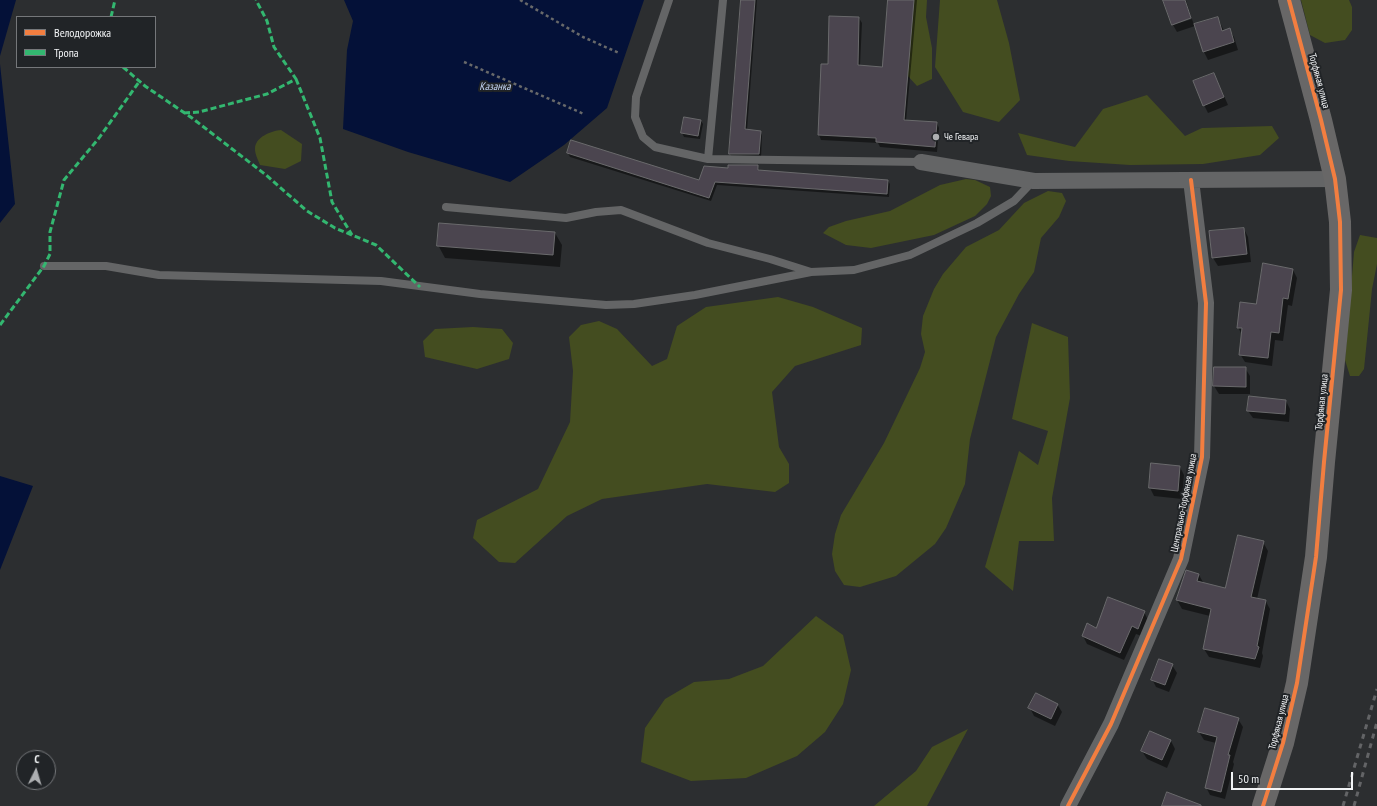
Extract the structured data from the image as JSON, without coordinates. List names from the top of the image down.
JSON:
{
  "streets": {
    "street": ["Торфяная улица", "Центрально-Торфяная улица"]
  },
  "water": ["Казанка"],
  "places": ["Че Гевара"],
  "legend": ["Велодорожка", "Тропа"],
  "scale_bar": "50 m",
  "north": "top"
}
